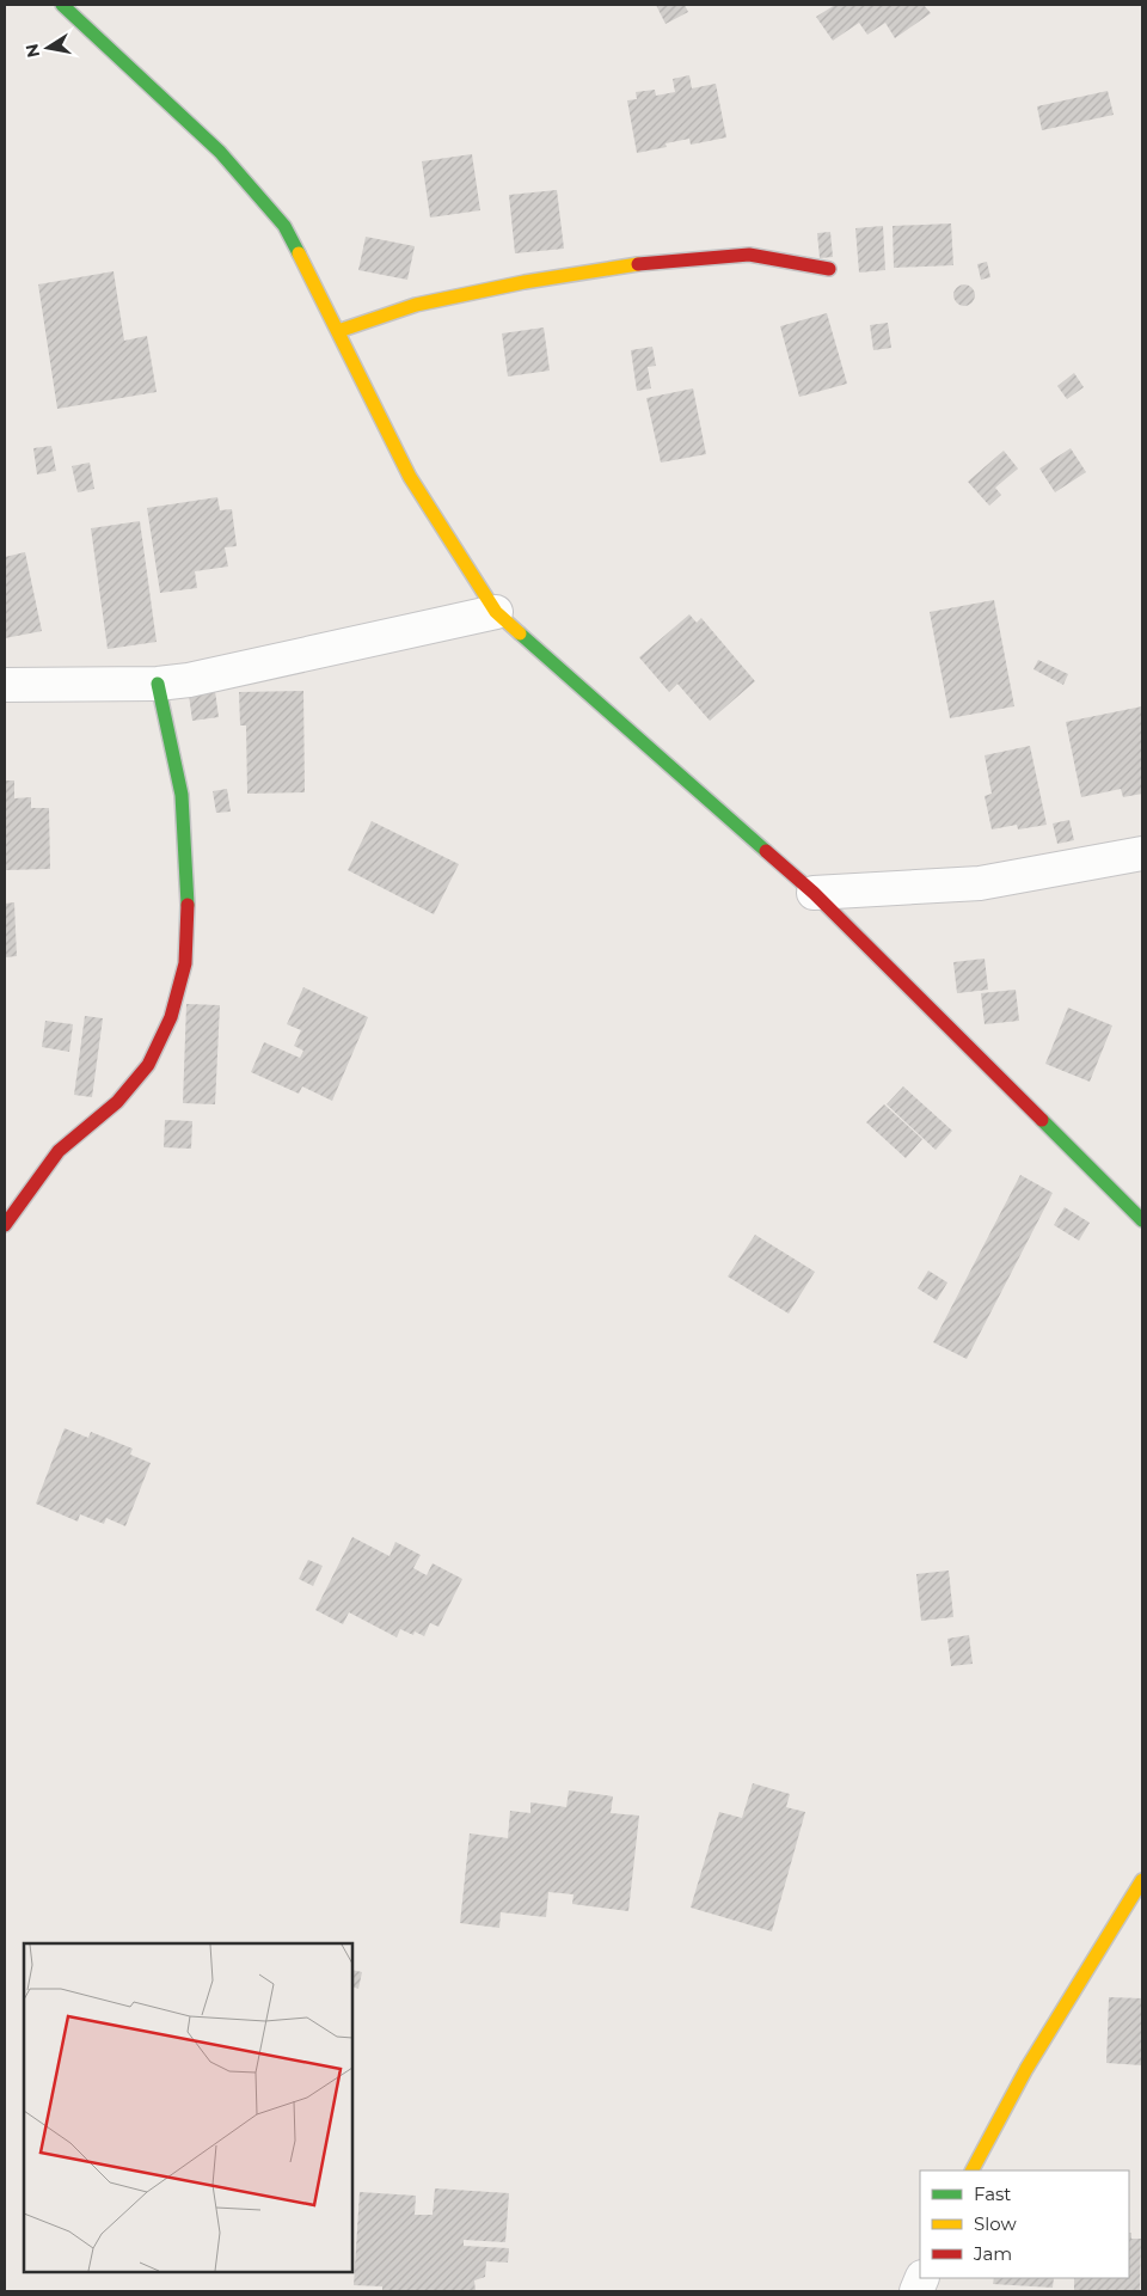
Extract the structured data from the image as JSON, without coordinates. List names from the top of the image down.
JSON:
{
  "legend": ["Fast", "Slow", "Jam"],
  "north": "left"
}
